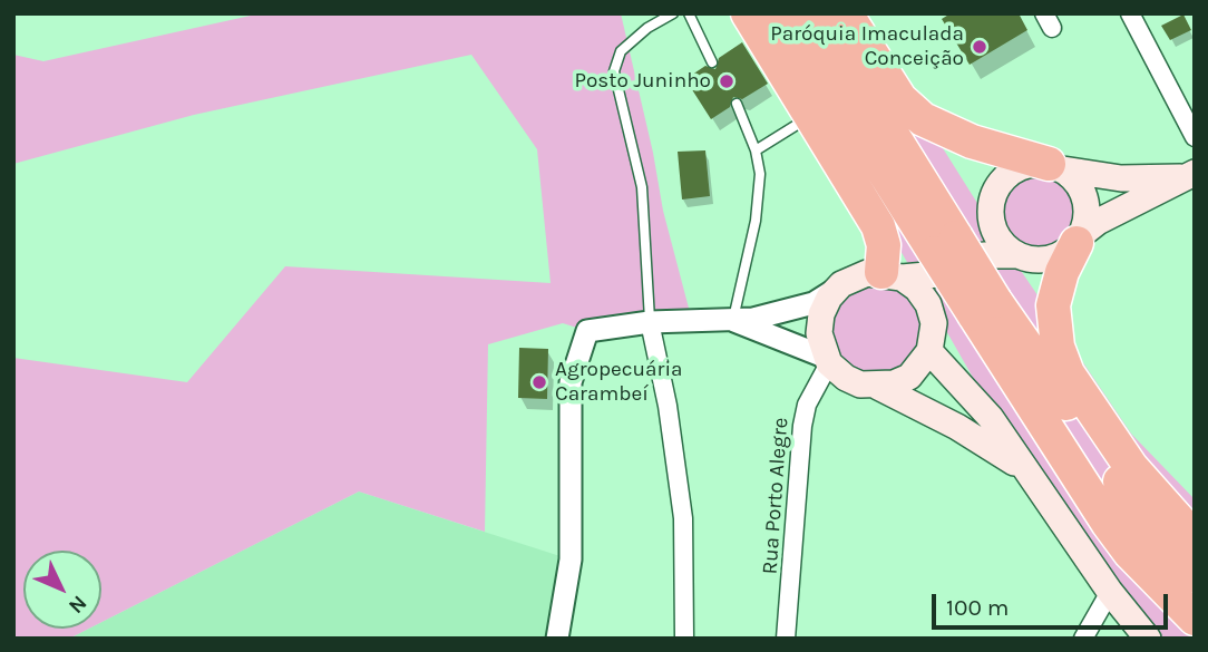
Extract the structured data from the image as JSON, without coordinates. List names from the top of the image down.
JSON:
{
  "streets": {
    "street": ["Rua Porto Alegre"]
  },
  "places": ["Paróquia Imaculada Conceição", "Posto Juninho", "Agropecuária Carambeí"],
  "scale_bar": "100 m",
  "north": "bottom right"
}
